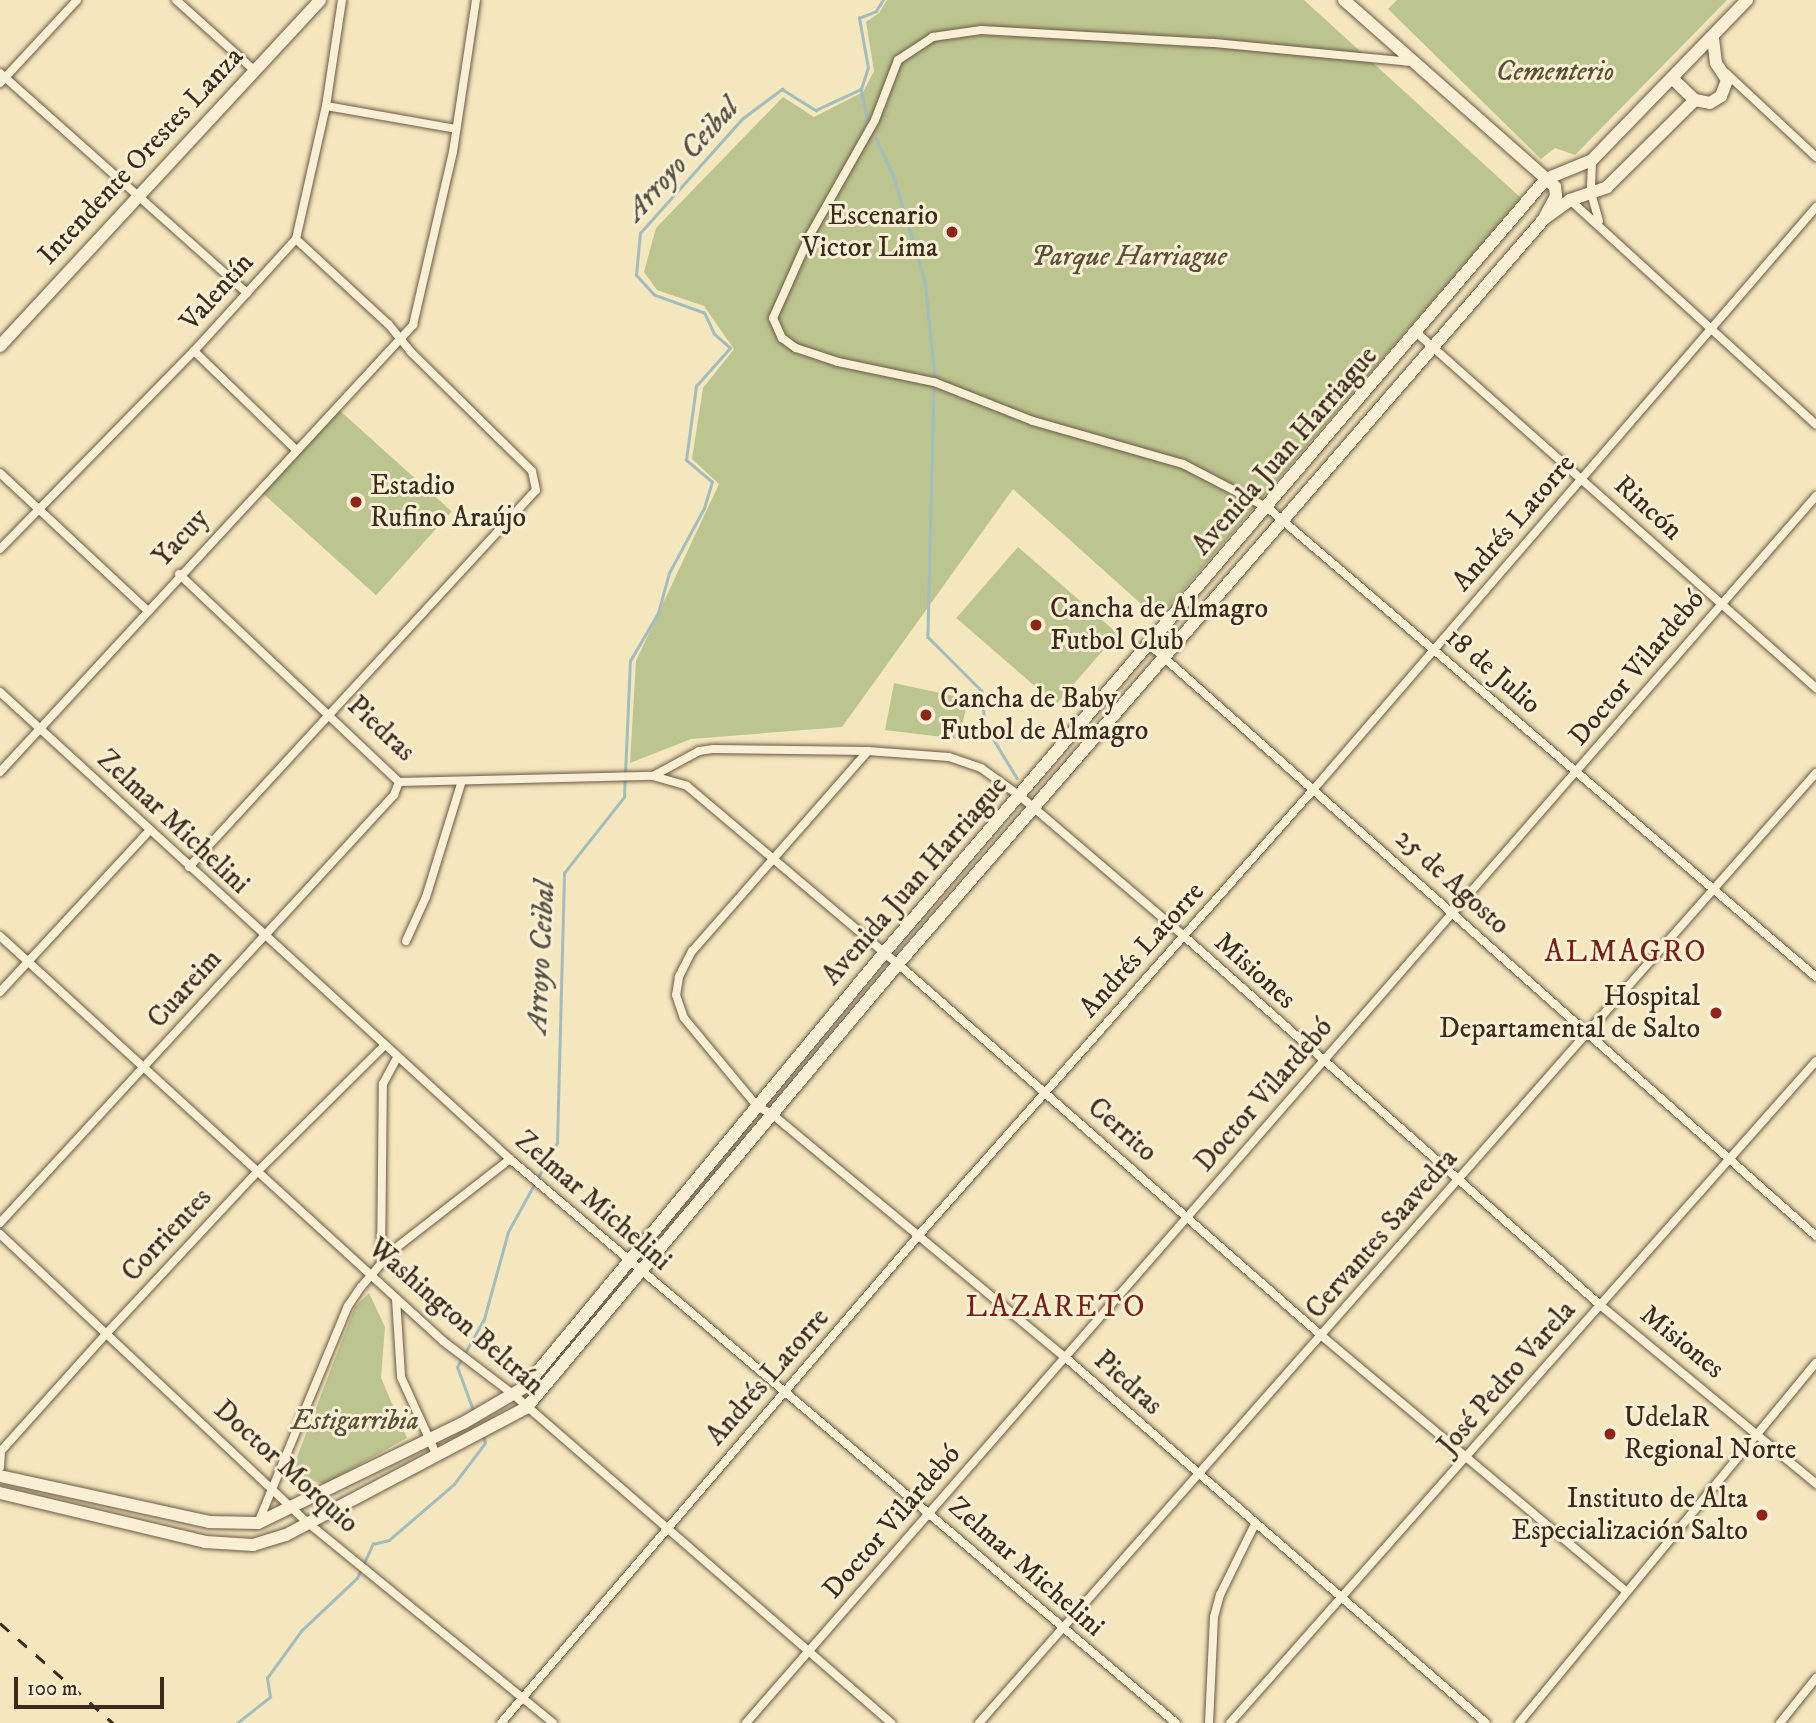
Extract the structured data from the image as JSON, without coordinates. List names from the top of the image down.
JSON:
{
  "streets": {
    "street": [
      "Intendente Orestes Lanza",
      "Valentín",
      "Avenida Juan Harriague",
      "Rincón",
      "Andrés Latorre",
      "Yacuy",
      "Doctor Vilardebó",
      "18 de Julio",
      "Piedras",
      "Zelmar Michelini",
      "25 de Agosto",
      "Misiones",
      "Cuareim",
      "Cerrito",
      "Cervantes Saavedra",
      "Corrientes",
      "Washington Beltrán",
      "José Pedro Varela",
      "Doctor Morquio"
    ]
  },
  "crossings": [
    ["Avenida Juan Harriague", "Rincón"],
    ["Avenida Juan Harriague", "18 de Julio"],
    ["Avenida Juan Harriague", "Piedras"],
    ["Avenida Juan Harriague", "Zelmar Michelini"],
    ["Avenida Juan Harriague", "25 de Agosto"],
    ["Avenida Juan Harriague", "Misiones"],
    ["Avenida Juan Harriague", "Cerrito"],
    ["Avenida Juan Harriague", "Washington Beltrán"],
    ["Avenida Juan Harriague", "Doctor Morquio"],
    ["Rincón", "Andrés Latorre"],
    ["Rincón", "Doctor Vilardebó"],
    ["Andrés Latorre", "18 de Julio"],
    ["Andrés Latorre", "Piedras"],
    ["Andrés Latorre", "Zelmar Michelini"],
    ["Andrés Latorre", "25 de Agosto"],
    ["Andrés Latorre", "Misiones"],
    ["Andrés Latorre", "Cerrito"],
    ["Andrés Latorre", "Washington Beltrán"],
    ["Andrés Latorre", "Doctor Morquio"],
    ["Yacuy", "Piedras"],
    ["Yacuy", "Zelmar Michelini"],
    ["Doctor Vilardebó", "18 de Julio"],
    ["Doctor Vilardebó", "Piedras"],
    ["Doctor Vilardebó", "Zelmar Michelini"],
    ["Doctor Vilardebó", "25 de Agosto"],
    ["Doctor Vilardebó", "Misiones"],
    ["Doctor Vilardebó", "Cerrito"],
    ["Doctor Vilardebó", "Washington Beltrán"],
    ["18 de Julio", "Cervantes Saavedra"],
    ["Piedras", "Cuareim"],
    ["Piedras", "Cerrito"],
    ["Piedras", "Cervantes Saavedra"],
    ["Piedras", "José Pedro Varela"],
    ["Zelmar Michelini", "Cuareim"],
    ["Zelmar Michelini", "Cervantes Saavedra"],
    ["Zelmar Michelini", "Corrientes"],
    ["25 de Agosto", "Cervantes Saavedra"],
    ["25 de Agosto", "José Pedro Varela"],
    ["Misiones", "Cerrito"],
    ["Misiones", "Cervantes Saavedra"],
    ["Misiones", "José Pedro Varela"],
    ["Cuareim", "Washington Beltrán"],
    ["Cerrito", "Cervantes Saavedra"],
    ["Cerrito", "José Pedro Varela"],
    ["Corrientes", "Washington Beltrán"],
    ["Corrientes", "Doctor Morquio"]
  ],
  "districts": ["ALMAGRO", "LAZARETO"],
  "water": ["Arroyo Ceibal"],
  "parks": ["Cementerio", "Parque Harriague", "Estigarribia"],
  "places": [
    "Escenario Victor Lima",
    "Estadio Rufino Araújo",
    "Cancha de Almagro Futbol Club",
    "Cancha de Baby Futbol de Almagro",
    "Hospital Departamental de Salto",
    "UdelaR Regional Norte",
    "Instituto de Alta Especialización Salto"
  ],
  "scale_bar": "100 m"
}
